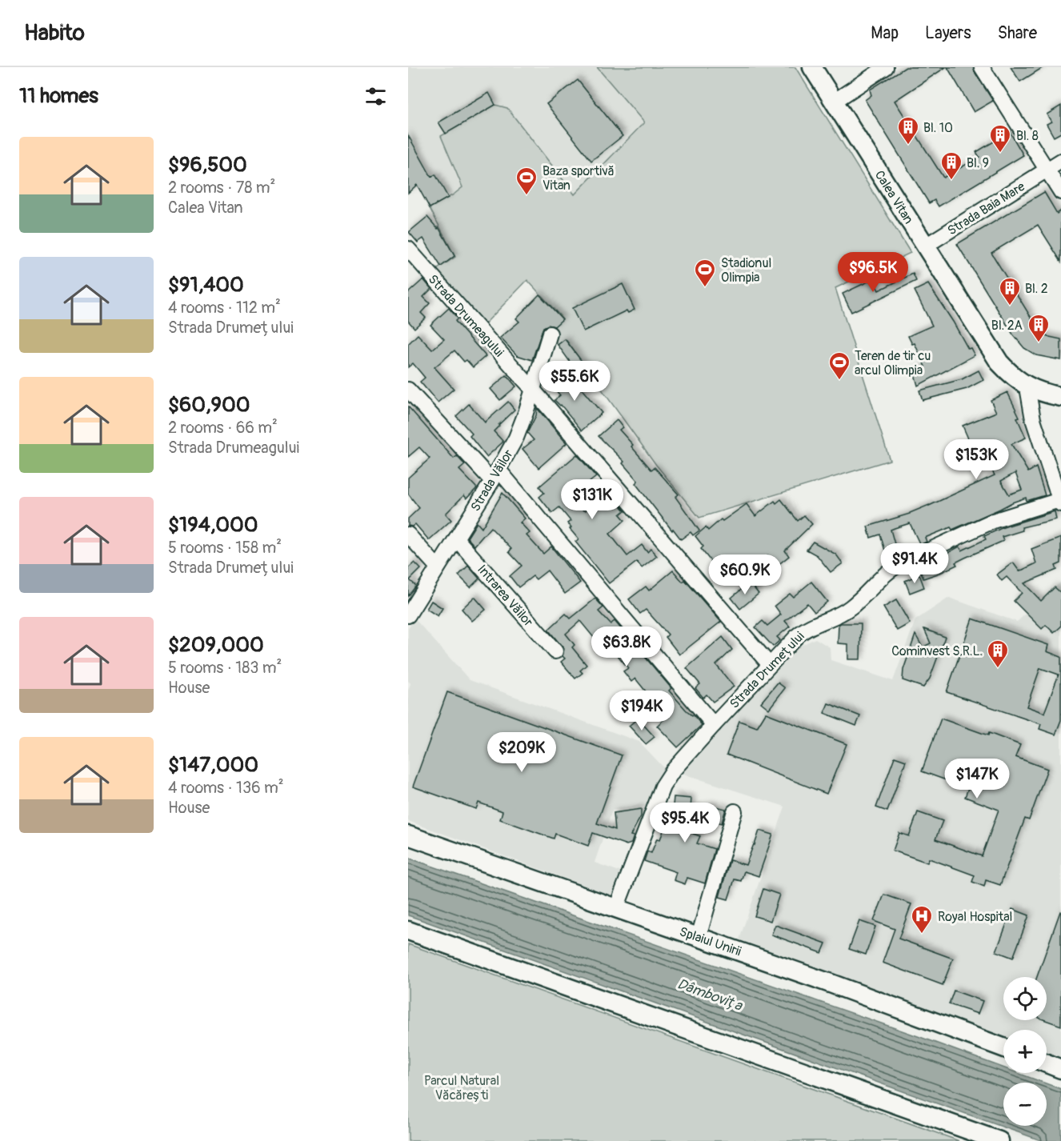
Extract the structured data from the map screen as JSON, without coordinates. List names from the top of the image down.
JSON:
{
  "streets": {
    "main road": ["Calea Vitan", "Splaiul Unirii"],
    "street": [
      "Strada Baia Mare",
      "Strada Drumeagului",
      "Strada Văilor",
      "Intrarea Văilor",
      "Strada Drumețului"
    ]
  },
  "crossings": [
    ["Calea Vitan", "Strada Baia Mare"],
    ["Strada Drumeagului", "Strada Văilor"],
    ["Strada Drumeagului", "Strada Drumețului"],
    ["Strada Văilor", "Intrarea Văilor"],
    ["Strada Drumețului", "Splaiul Unirii"]
  ],
  "water": ["Dâmbovița"],
  "parks": ["Parcul Natural Văcărești"],
  "places": {
    "building": [
      "Bl. 10",
      "Bl. 8",
      "Bl. 9",
      "Bl. 2",
      "Bl. 2A",
      "Cominvest S.R.L."
    ],
    "sports": ["Baza sportivă Vitan", "Stadionul Olimpia", "Teren de tir cu arcul Olimpia"],
    "hospital": ["Royal Hospital"]
  },
  "page": {
    "header": "Habito",
    "nav": ["Map", "Layers", "Share"],
    "heading": "11 homes",
    "list": [
      {
        "name": "$96,500",
        "note": "2 rooms · 78 m² · Calea Vitan"
      },
      {
        "name": "$91,400",
        "note": "4 rooms · 112 m² · Strada Drumețului"
      },
      {
        "name": "$60,900",
        "note": "2 rooms · 66 m² · Strada Drumeagului"
      },
      {
        "name": "$194,000",
        "note": "5 rooms · 158 m² · Strada Drumețului"
      },
      {
        "name": "$209,000",
        "note": "5 rooms · 183 m² · House"
      },
      {
        "name": "$147,000",
        "note": "4 rooms · 136 m² · House"
      }
    ],
    "price": [
      "$96.5K",
      "$55.6K",
      "$153K",
      "$131K",
      "$91.4K",
      "$60.9K",
      "$63.8K",
      "$194K",
      "$209K",
      "$147K",
      "$95.4K"
    ],
    "map_buttons": ["+", "−"]
  }
}
